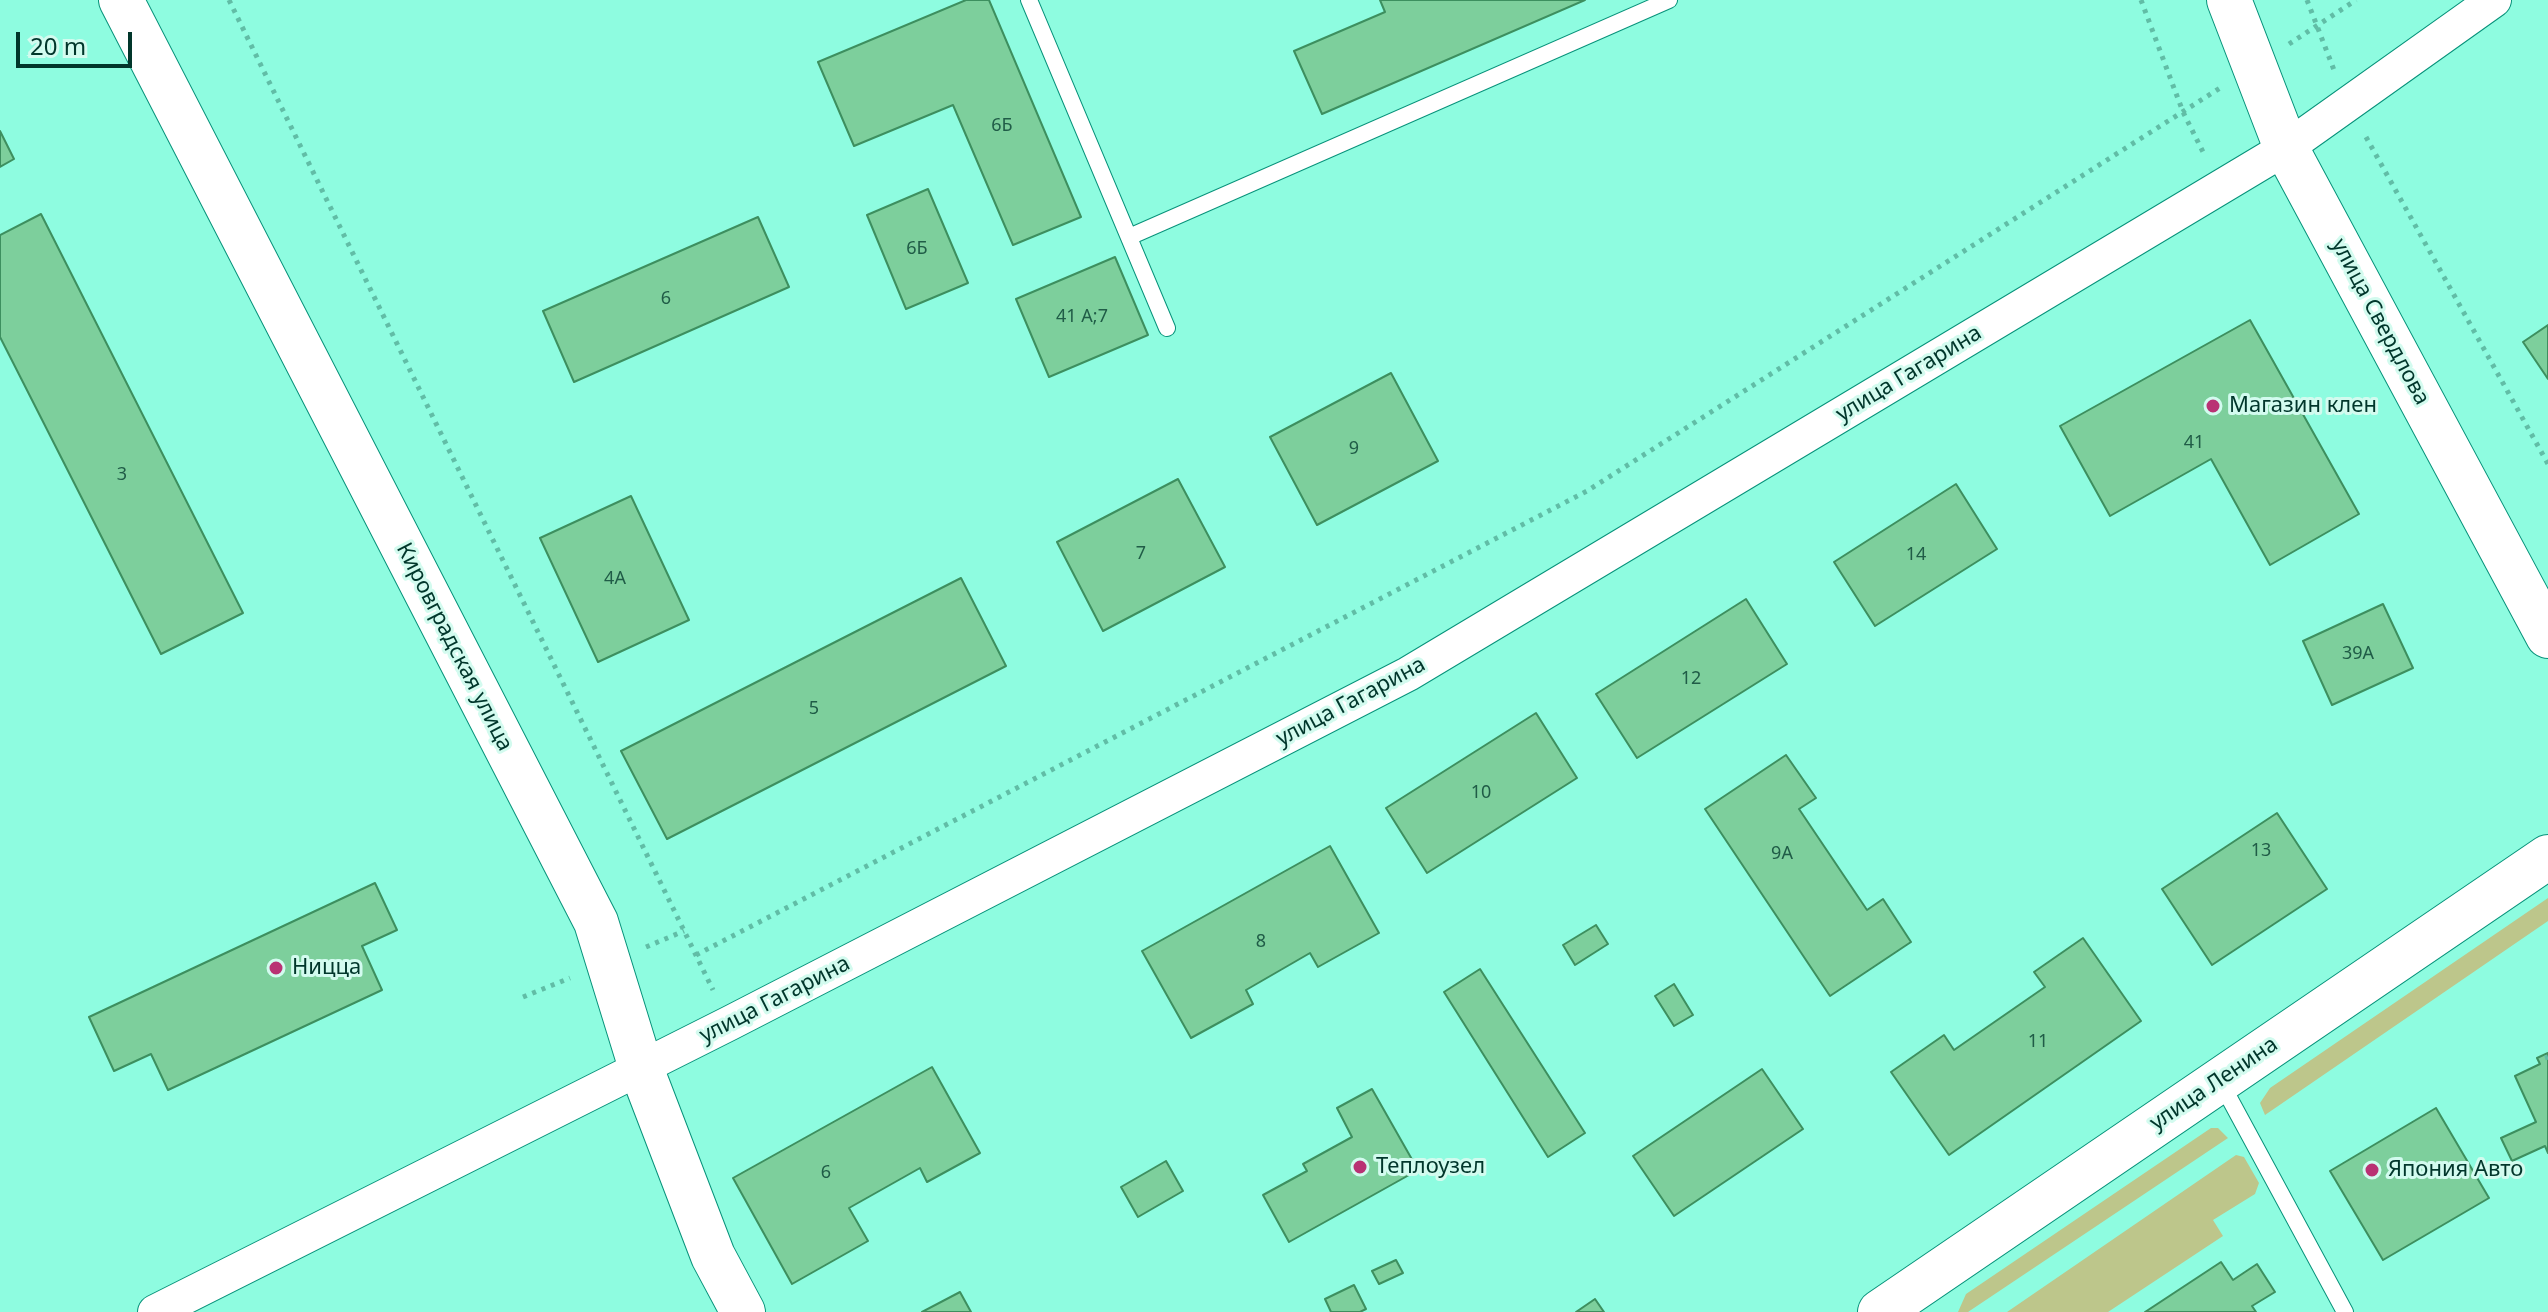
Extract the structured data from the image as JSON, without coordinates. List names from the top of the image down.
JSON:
{
  "streets": {
    "main road": ["улица Свердлова", "Кировградская улица", "улица Ленина"],
    "street": ["улица Гагарина"]
  },
  "crossings": [
    ["улица Свердлова", "улица Гагарина"],
    ["улица Гагарина", "Кировградская улица"]
  ],
  "places": [
    "Магазин клен",
    "Ницца",
    "Теплоузел",
    "Япония Авто"
  ],
  "house_numbers": [
    "6Б",
    "6Б",
    "6",
    "41 А;7",
    "41",
    "9",
    "3",
    "7",
    "14",
    "4А",
    "39А",
    "12",
    "5",
    "10",
    "13",
    "9А",
    "8",
    "11",
    "6"
  ],
  "scale_bar": "20 m"
}
